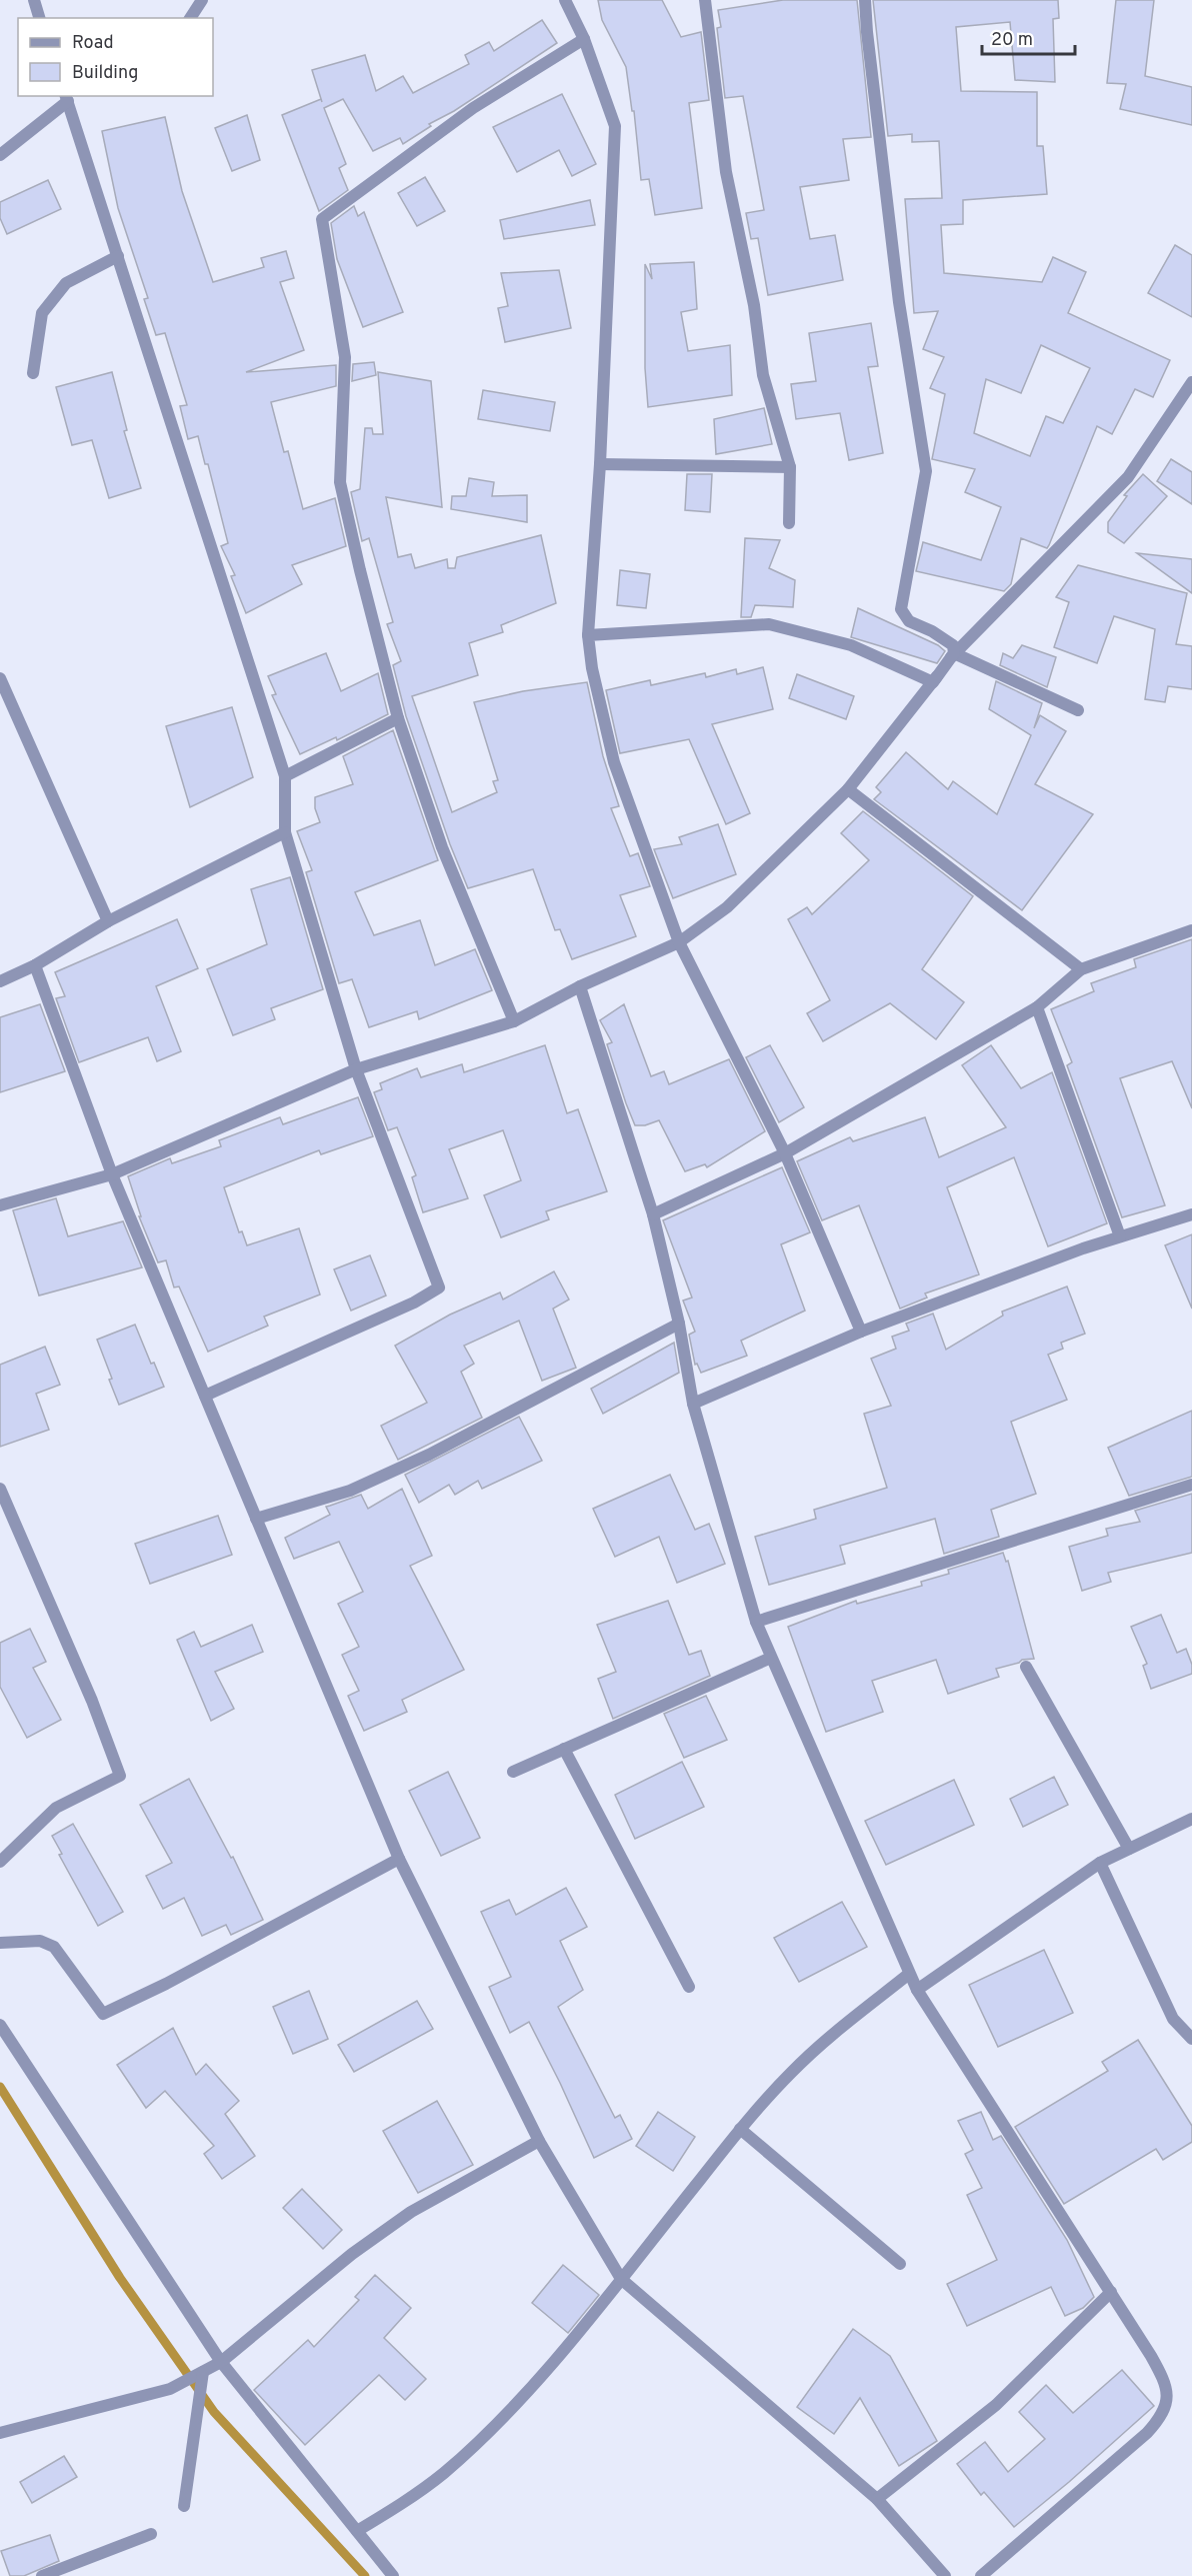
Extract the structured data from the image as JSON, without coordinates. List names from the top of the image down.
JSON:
{
  "legend": ["Road", "Building"],
  "scale_bar": "20 m"
}
